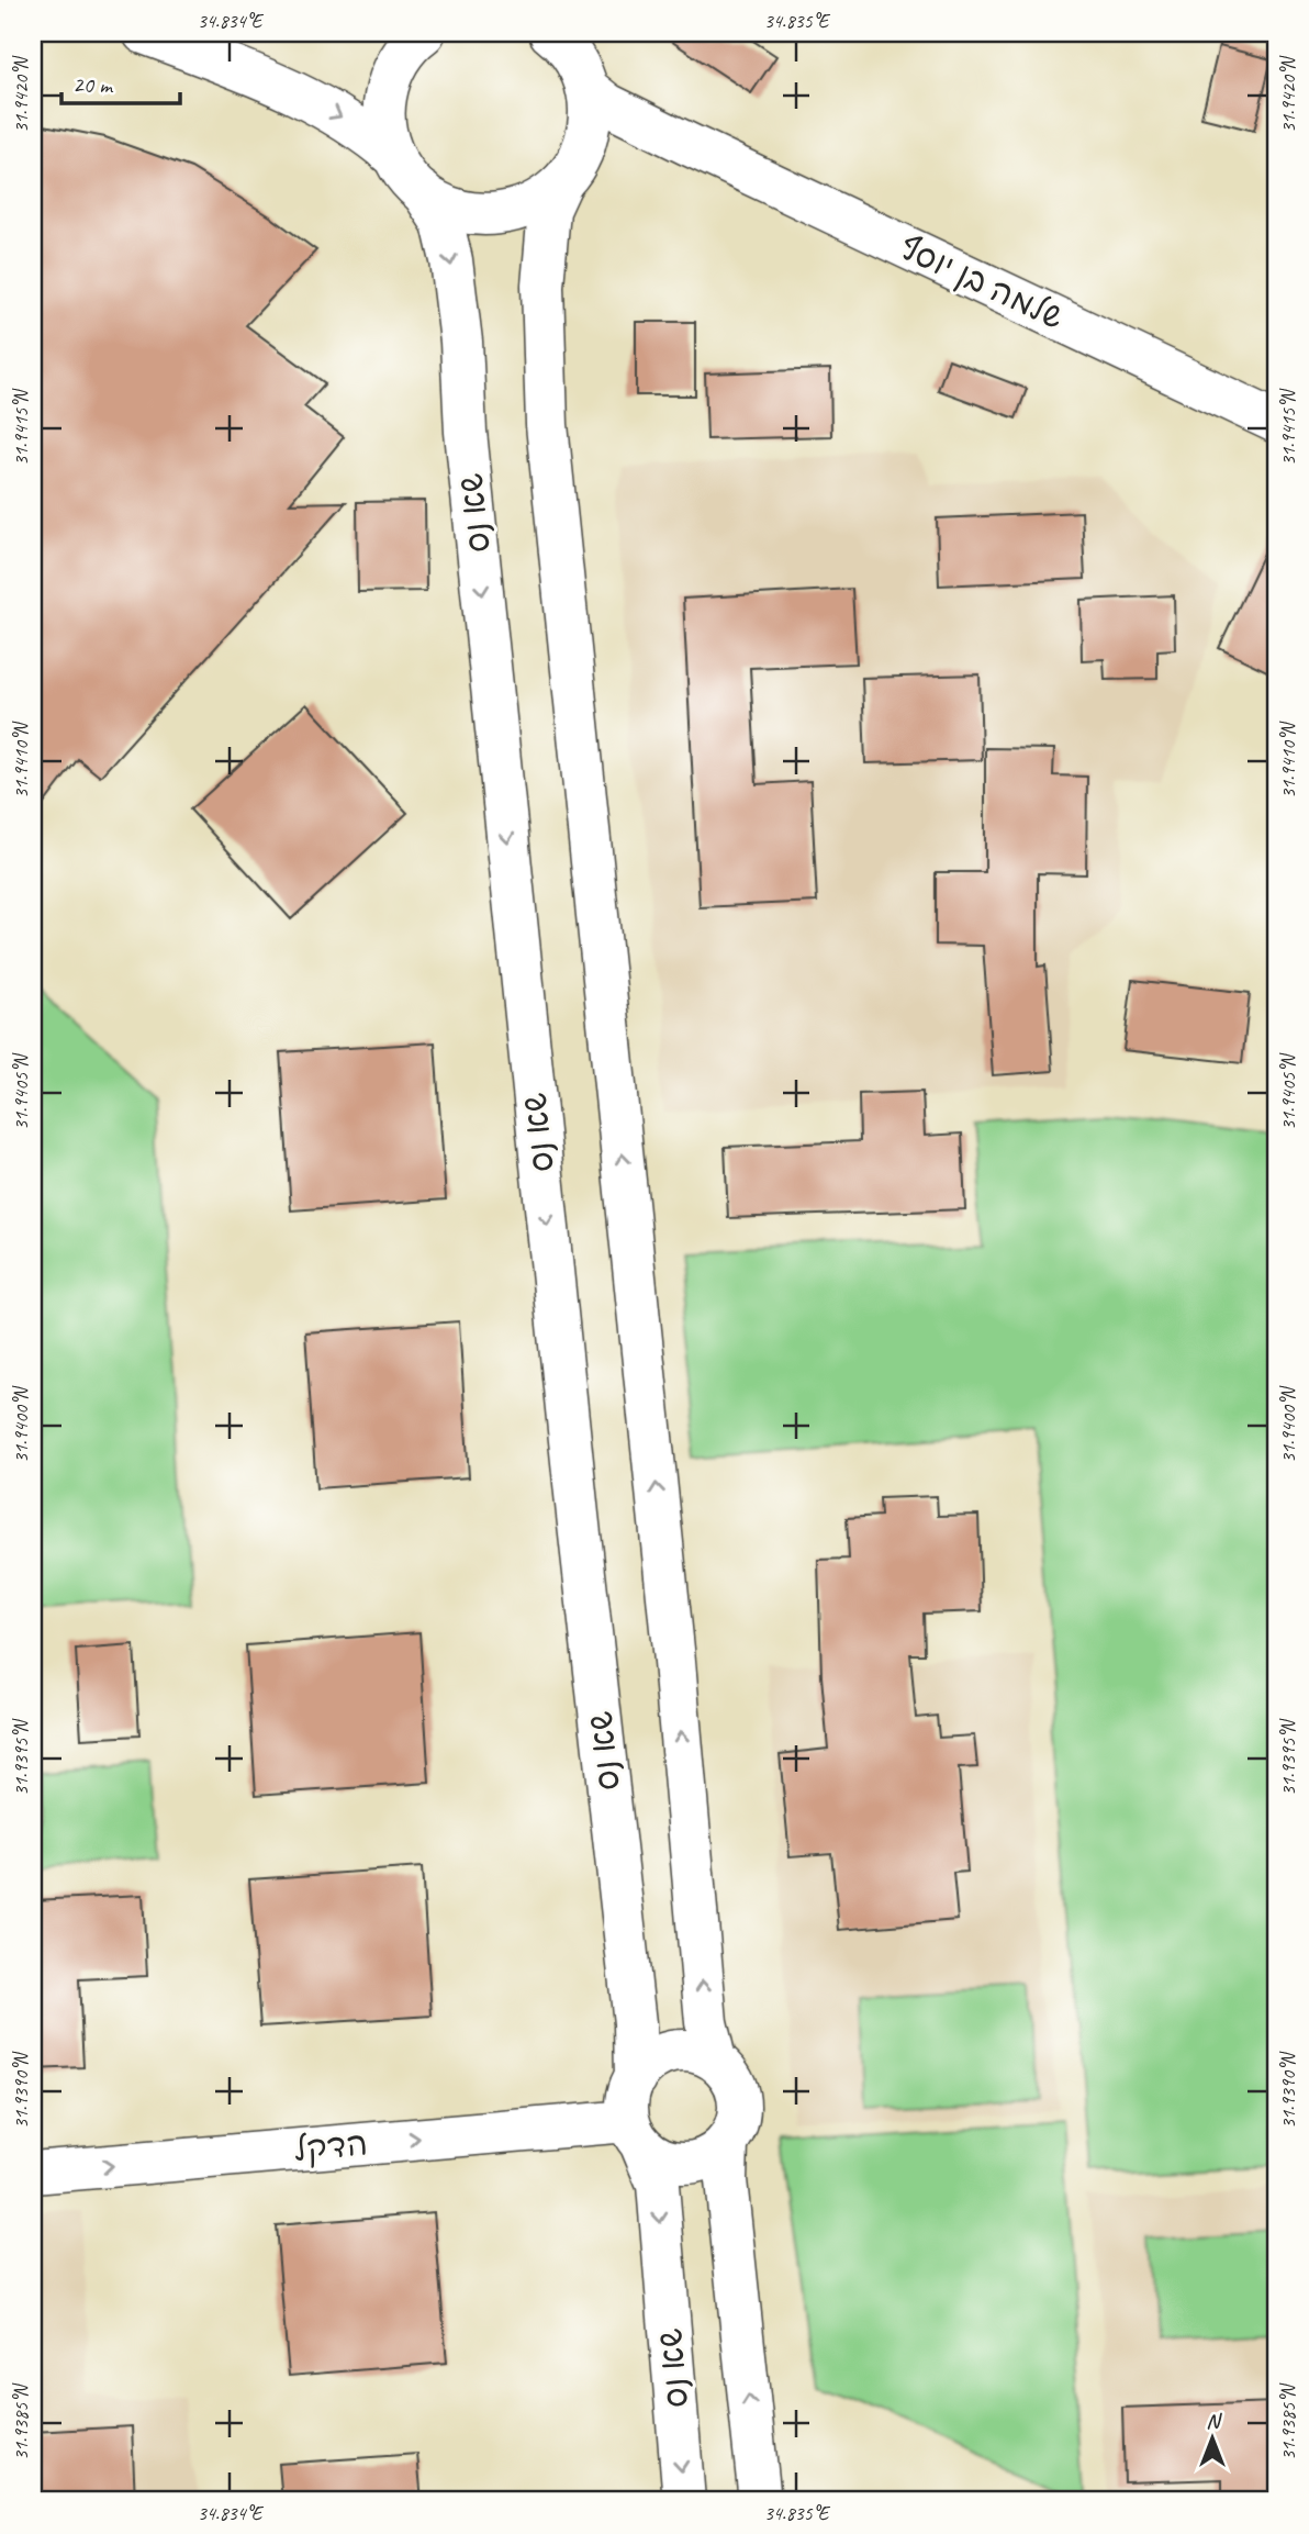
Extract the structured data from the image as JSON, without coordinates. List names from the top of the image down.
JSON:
{
  "streets": {
    "street": ["שלמה בן יוסף", "שא נס", "הדקל"]
  },
  "crossings": [
    ["שלמה בן יוסף", "שא נס"],
    ["שא נס", "הדקל"]
  ],
  "one_way": ["הדקל"],
  "scale_bar": "20 m",
  "north": "top",
  "coordinates": [
    "34.834°E",
    "34.835°E",
    "31.9420°N",
    "31.9415°N",
    "31.9410°N",
    "31.9405°N",
    "31.9400°N",
    "31.9395°N",
    "31.9390°N",
    "31.9385°N"
  ]
}
